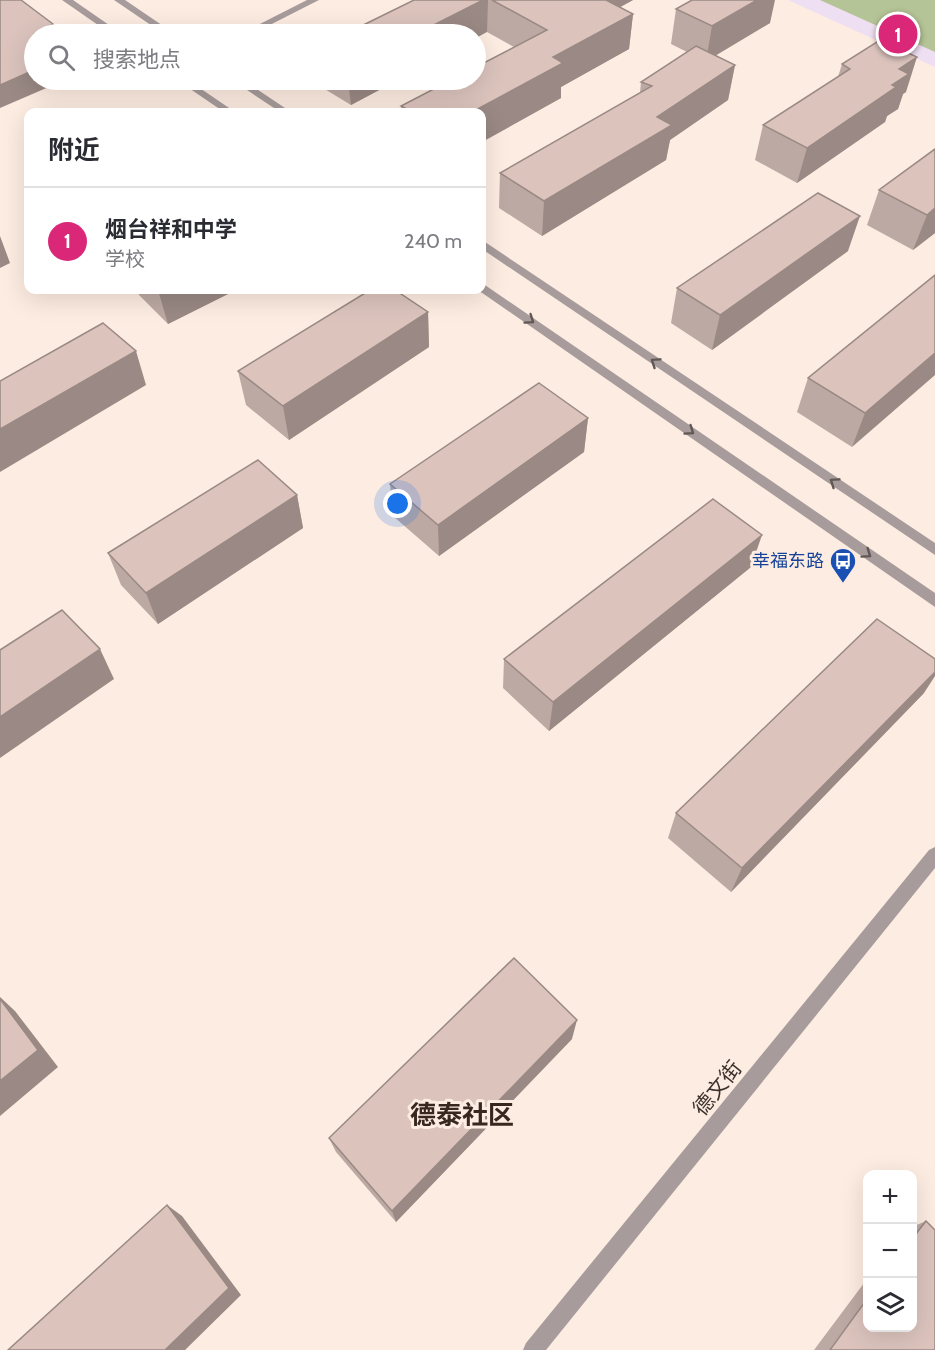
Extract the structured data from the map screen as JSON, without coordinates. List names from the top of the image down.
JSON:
{
  "streets": {
    "street": ["德文街"]
  },
  "districts": ["德泰社区"],
  "places": {
    "bus stop": ["幸福东路"]
  },
  "page": {
    "pins": "1",
    "search": "搜索地点",
    "heading": "附近",
    "list": [
      {
        "mark": "1",
        "name": "烟台祥和中学",
        "note": "学校",
        "value": "240 m"
      }
    ],
    "map_buttons": ["+", "−"]
  }
}
